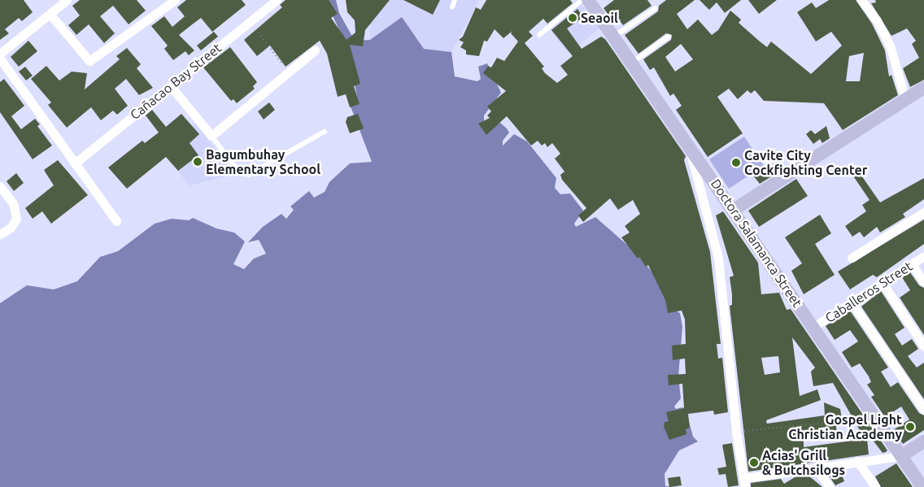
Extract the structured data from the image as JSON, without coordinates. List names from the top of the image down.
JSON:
{
  "streets": {
    "main road": ["Doctora Salamanca Street"],
    "street": ["Cañacao Bay Street", "Caballeros Street"]
  },
  "crossings": [
    ["Doctora Salamanca Street", "Caballeros Street"]
  ],
  "places": [
    "Seaoil",
    "Bagumbuhay Elementary School",
    "Cavite City Cockfighting Center",
    "Gospel Light Christian Academy",
    "Acias' Grill & Butchsilogs"
  ]
}
